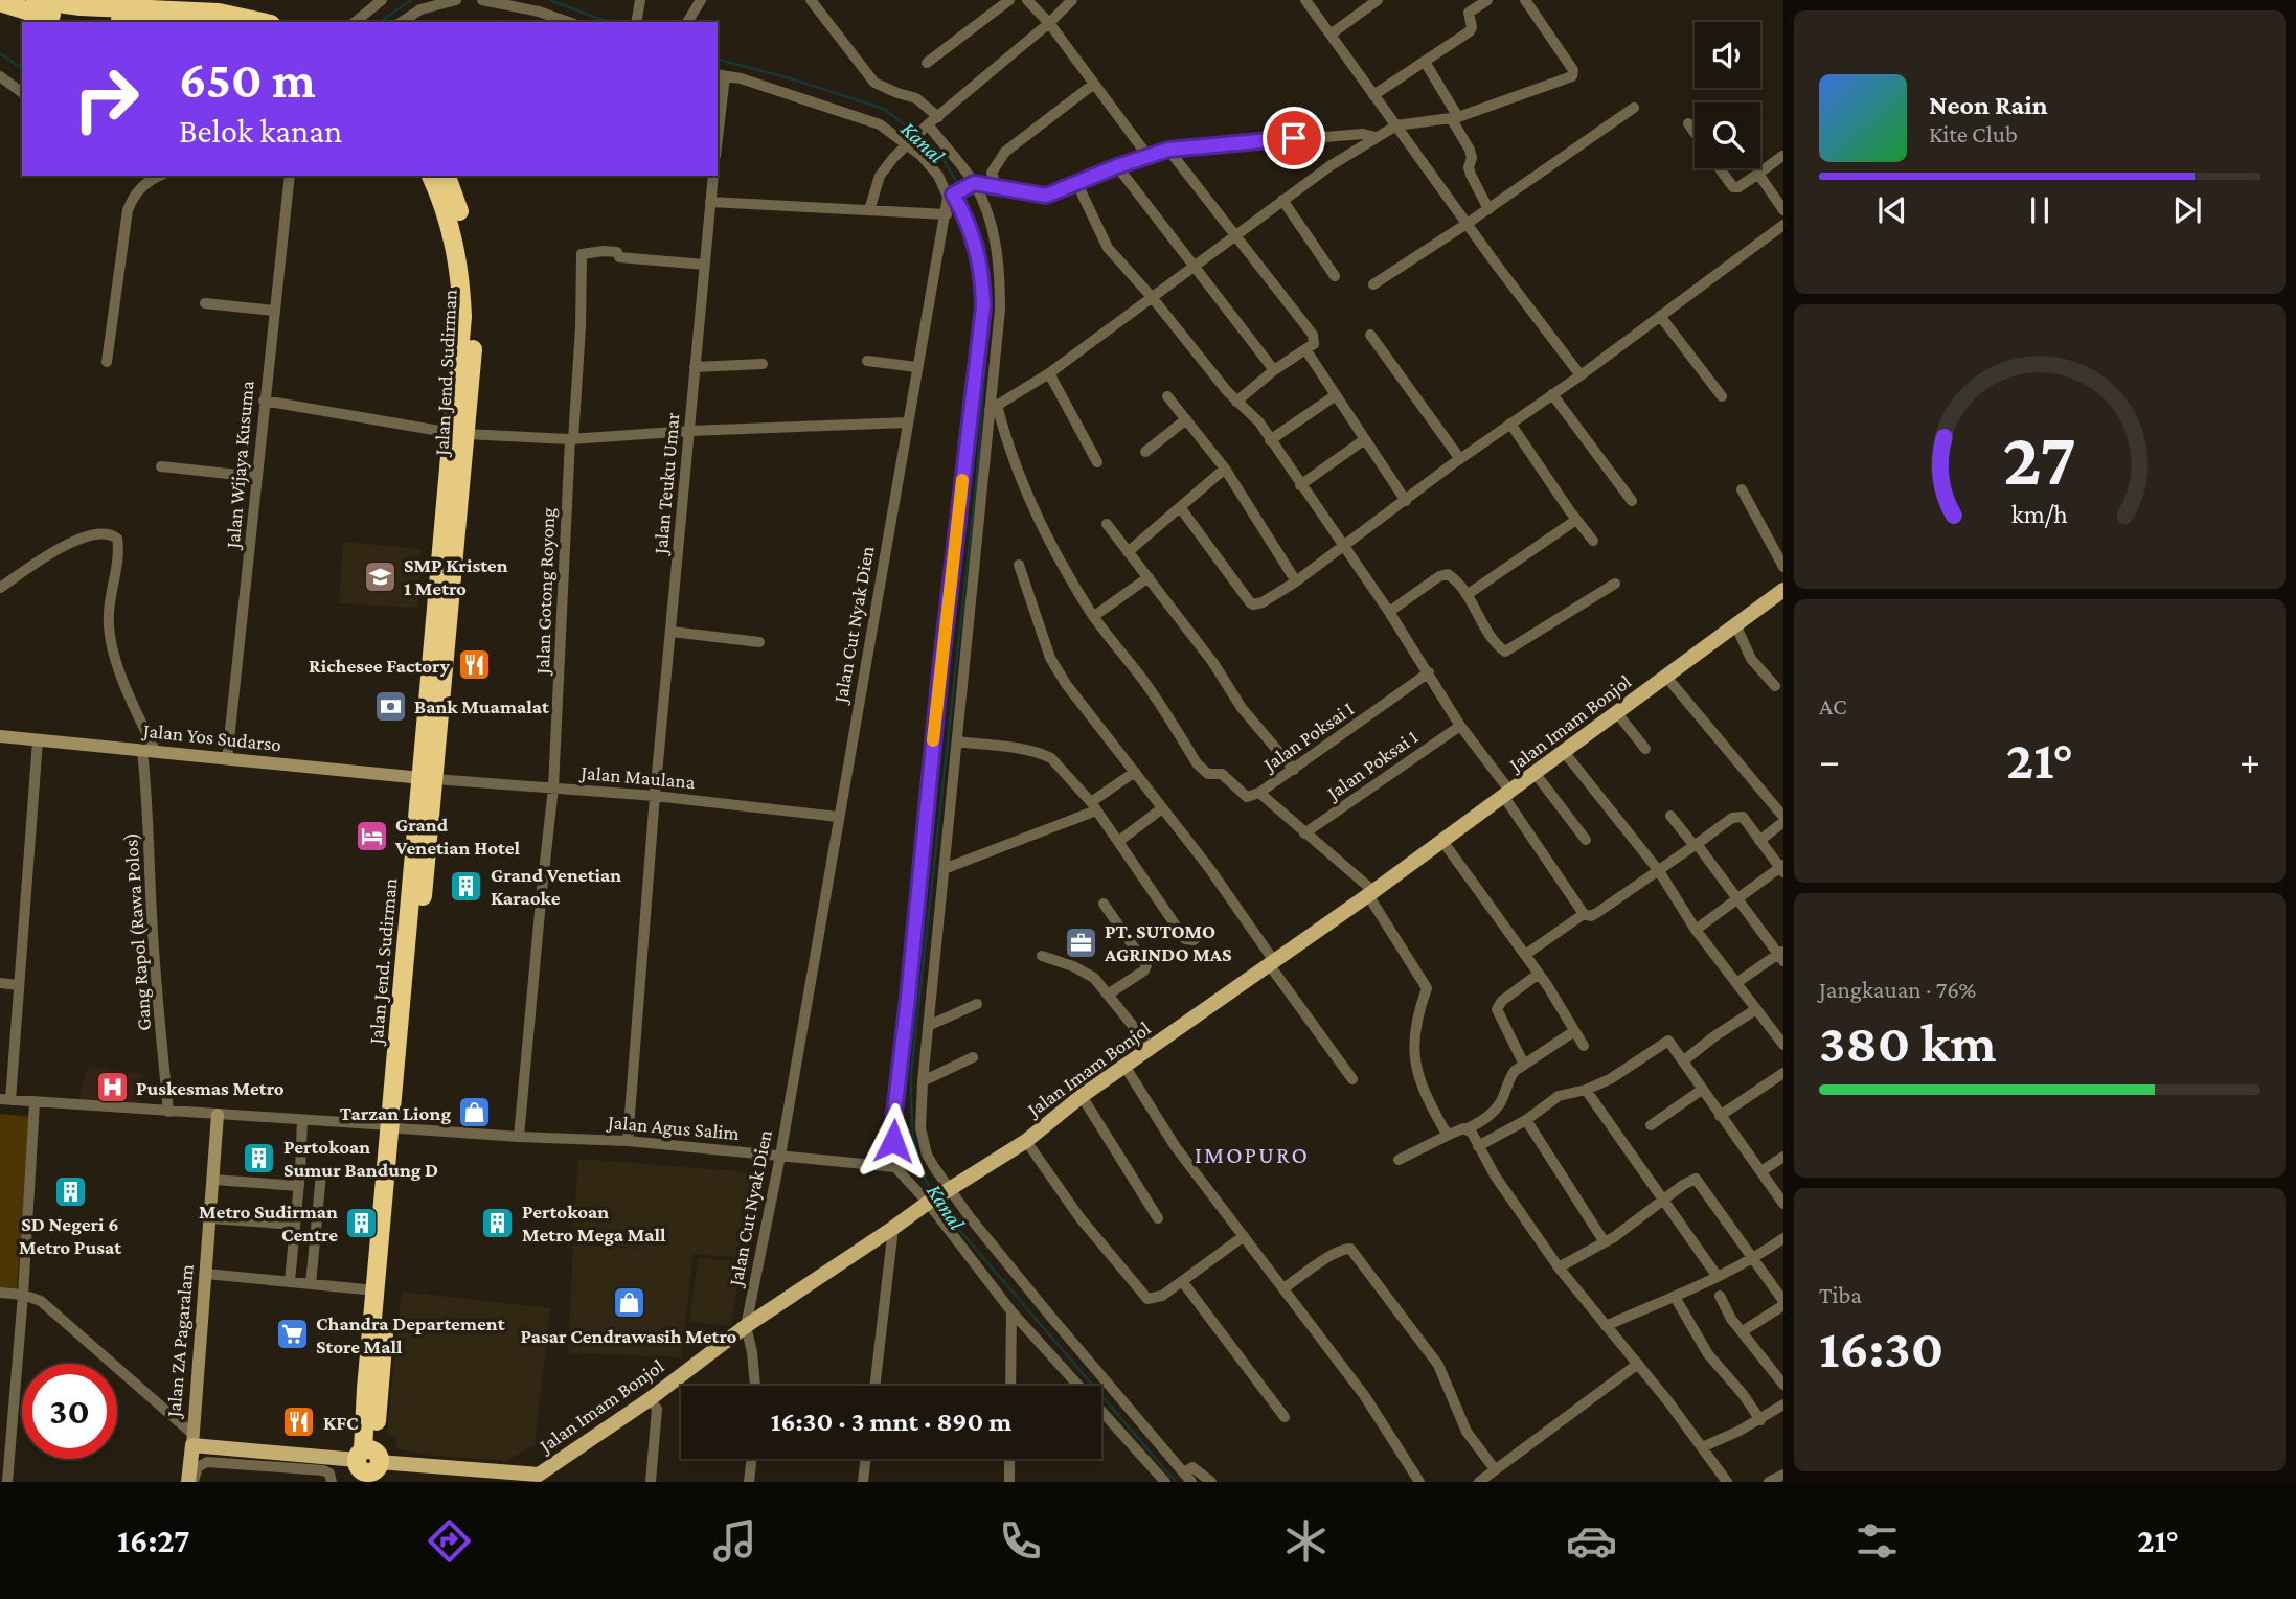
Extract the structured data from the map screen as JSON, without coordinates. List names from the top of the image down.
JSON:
{
  "streets": {
    "highway": ["Jalan Jend. Sudirman"],
    "main road": ["Jalan Imam Bonjol", "Jalan ZA Pagaralam"],
    "street": [
      "Jalan Wijaya Kusuma",
      "Jalan Teuku Umar",
      "Jalan Gotong Royong",
      "Jalan Cut Nyak Dien",
      "Jalan Poksai I",
      "Jalan Yos Sudarso",
      "Jalan Poksai 1",
      "Jalan Maulana",
      "Gang Rapol (Rawa Polos)",
      "Jalan Agus Salim"
    ]
  },
  "crossings": [
    ["Jalan Jend. Sudirman", "Jalan Imam Bonjol"],
    ["Jalan Jend. Sudirman", "Jalan Yos Sudarso"],
    ["Jalan Jend. Sudirman", "Jalan Maulana"],
    ["Jalan Jend. Sudirman", "Jalan Agus Salim"],
    ["Jalan Wijaya Kusuma", "Jalan Yos Sudarso"],
    ["Jalan Teuku Umar", "Jalan Gotong Royong"],
    ["Jalan Teuku Umar", "Jalan Maulana"],
    ["Jalan Teuku Umar", "Jalan Agus Salim"],
    ["Jalan Gotong Royong", "Jalan Maulana"],
    ["Jalan Gotong Royong", "Jalan Agus Salim"],
    ["Jalan Cut Nyak Dien", "Jalan Imam Bonjol"],
    ["Jalan Cut Nyak Dien", "Jalan Maulana"],
    ["Jalan Cut Nyak Dien", "Jalan Agus Salim"],
    ["Jalan Imam Bonjol", "Jalan Poksai I"],
    ["Jalan Imam Bonjol", "Jalan ZA Pagaralam"],
    ["Jalan Poksai I", "Jalan Poksai 1"],
    ["Jalan Yos Sudarso", "Jalan Maulana"],
    ["Jalan Yos Sudarso", "Gang Rapol (Rawa Polos)"],
    ["Gang Rapol (Rawa Polos)", "Jalan Agus Salim"],
    ["Jalan Agus Salim", "Jalan ZA Pagaralam"]
  ],
  "districts": ["IMOPURO"],
  "water": ["Kanal"],
  "places": {
    "school or university": ["SMP Kristen 1 Metro"],
    "restaurant": ["Richesee Factory", "KFC"],
    "bank": ["Bank Muamalat"],
    "hotel": ["Grand Venetian Hotel"],
    "building": [
      "Grand Venetian Karaoke",
      "Pertokoan Sumur Bandung D",
      "SD Negeri 6 Metro Pusat",
      "Metro Sudirman Centre",
      "Pertokoan Metro Mega Mall"
    ],
    "office": ["PT. SUTOMO AGRINDO MAS"],
    "hospital": ["Puskesmas Metro"],
    "shop": ["Tarzan Liong", "Pasar Cendrawasih Metro"],
    "supermarket": ["Chandra Departement Store Mall"]
  },
  "page": {
    "turn": ["650 m", "Belok kanan"],
    "song": ["Neon Rain", "Kite Club"],
    "tile": [
      "AC",
      ["Jangkauan · 76%", "380 km"],
      ["Tiba", "16:30"]
    ],
    "heat": ["−", "21°", "+"],
    "limit": "30",
    "trip": "16:30 · 3 mnt · 890 m",
    "tabs": ["16:27", "21°"],
    "gauge": ["27", "km/h"]
  }
}
